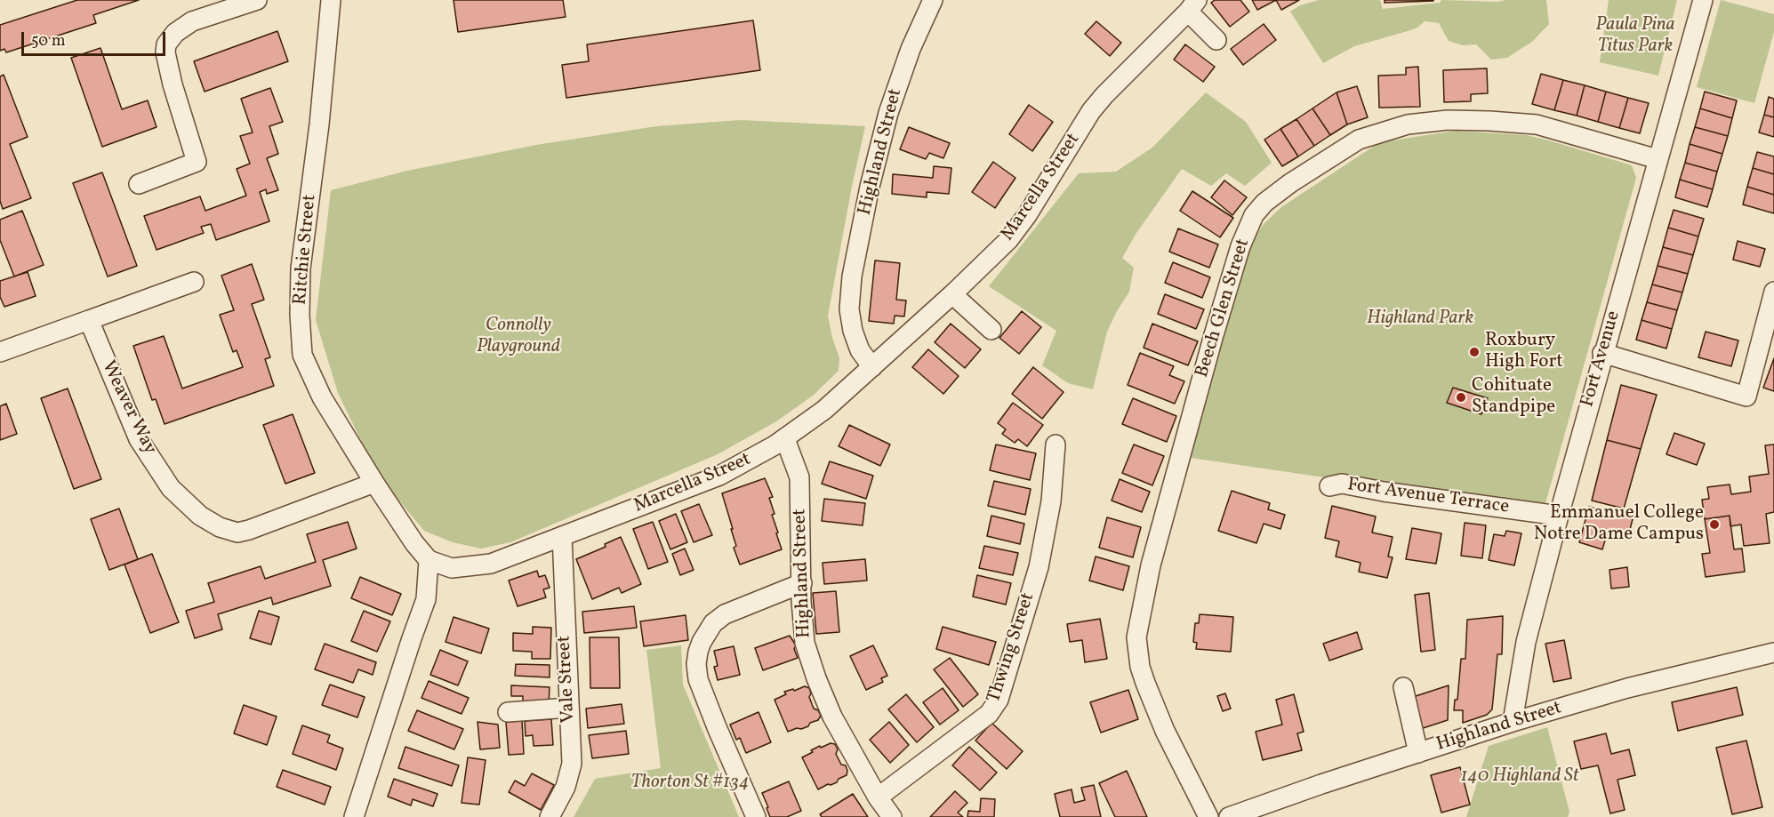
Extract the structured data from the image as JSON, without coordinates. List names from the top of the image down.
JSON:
{
  "streets": {
    "street": [
      "Highland Street",
      "Marcella Street",
      "Ritchie Street",
      "Beech Glen Street",
      "Fort Avenue",
      "Weaver Way",
      "Fort Avenue Terrace",
      "Thwing Street",
      "Vale Street"
    ]
  },
  "crossings": [
    ["Highland Street", "Marcella Street"],
    ["Highland Street", "Fort Avenue"],
    ["Highland Street", "Thwing Street"],
    ["Marcella Street", "Ritchie Street"],
    ["Marcella Street", "Vale Street"],
    ["Ritchie Street", "Weaver Way"],
    ["Beech Glen Street", "Fort Avenue"],
    ["Fort Avenue", "Fort Avenue Terrace"]
  ],
  "parks": [
    "Paula Pina Titus Park",
    "Highland Park",
    "Connolly Playground",
    "140 Highland St",
    "Thorton St #134"
  ],
  "places": ["Roxbury High Fort", "Cohituate Standpipe", "Emmanuel College Notre Dame Campus"],
  "scale_bar": "50 m"
}
